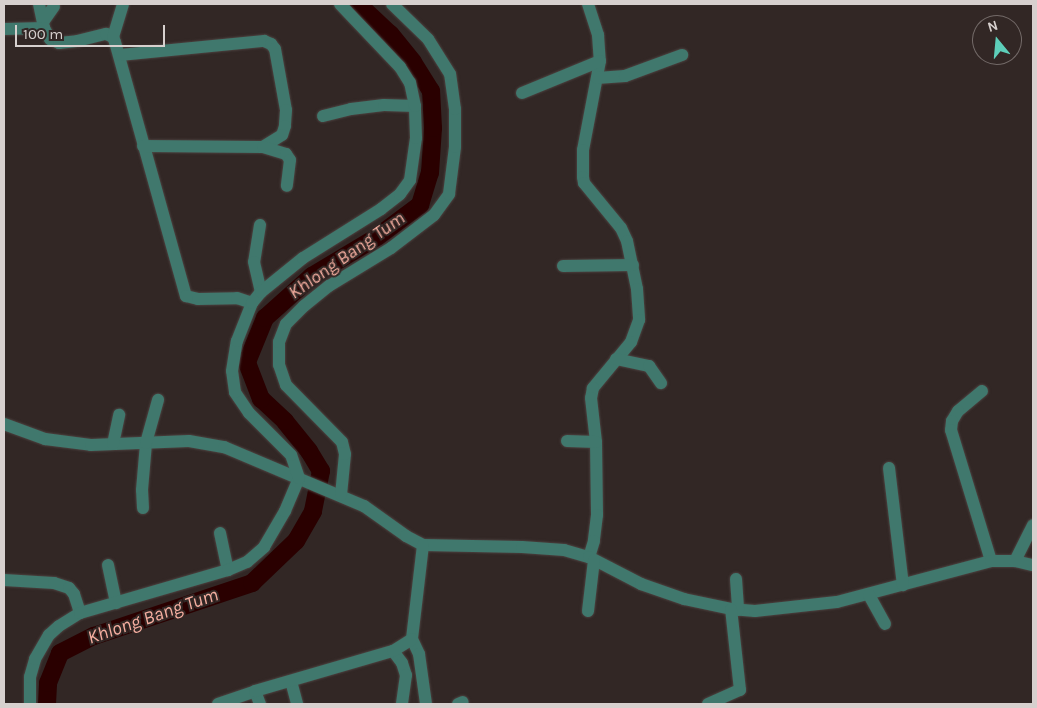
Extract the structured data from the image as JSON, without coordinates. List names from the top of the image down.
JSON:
{
  "water": ["Khlong Bang Tum"],
  "scale_bar": "100 m",
  "north": "top"
}
